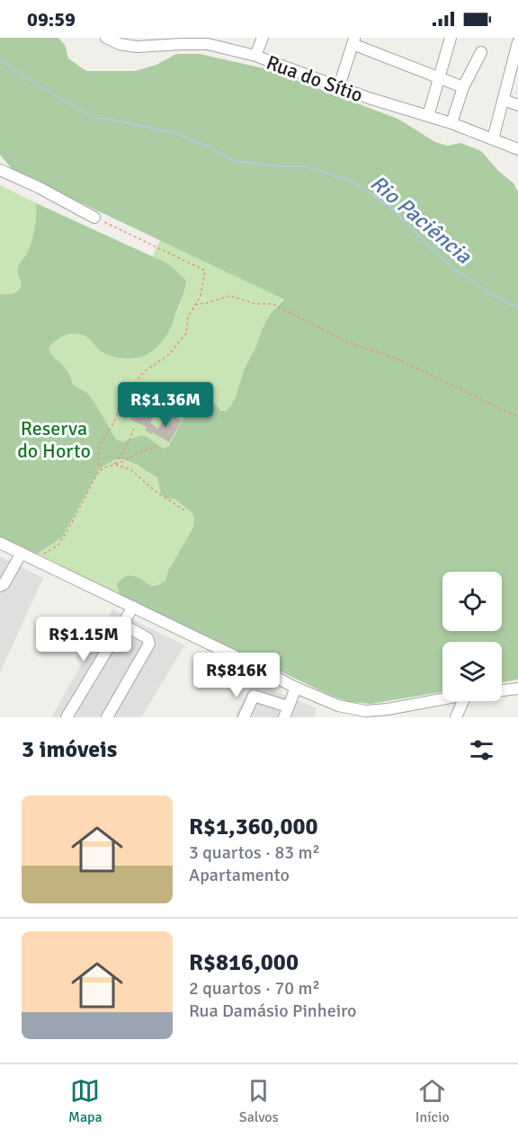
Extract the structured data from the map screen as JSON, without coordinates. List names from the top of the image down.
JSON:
{
  "streets": {
    "street": ["Rua do Sítio"]
  },
  "water": ["Rio Paciência"],
  "parks": ["Reserva do Horto"],
  "page": {
    "status": "09:59",
    "price": ["R$1.36M", "R$1.15M", "R$816K"],
    "heading": "3 imóveis",
    "list": [
      {
        "name": "R$1,360,000",
        "note": "3 quartos · 83 m² · Apartamento"
      },
      {
        "name": "R$816,000",
        "note": "2 quartos · 70 m² · Rua Damásio Pinheiro"
      }
    ],
    "tabs": ["Mapa", "Salvos", "Início"]
  }
}
